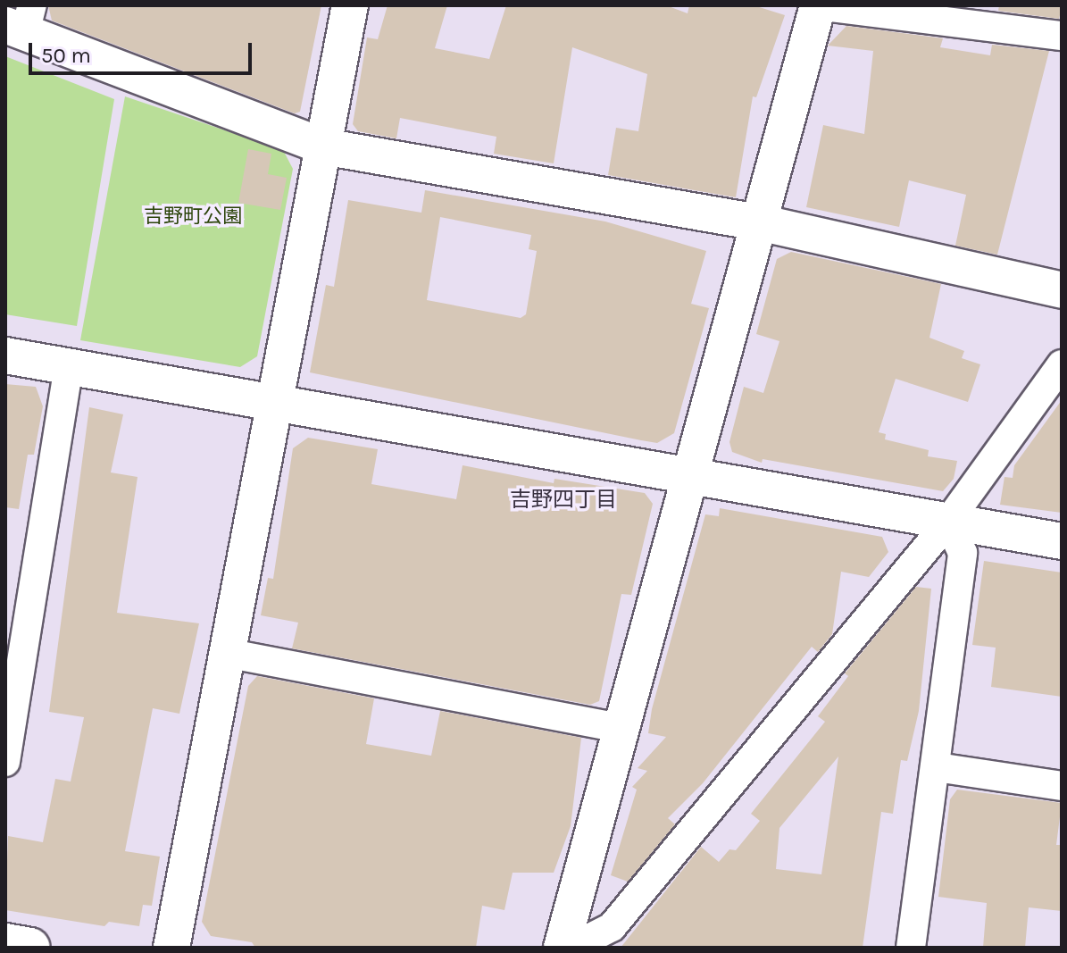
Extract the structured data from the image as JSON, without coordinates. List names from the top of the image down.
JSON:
{
  "districts": ["吉野四丁目"],
  "parks": ["吉野町公園"],
  "scale_bar": "50 m"
}
